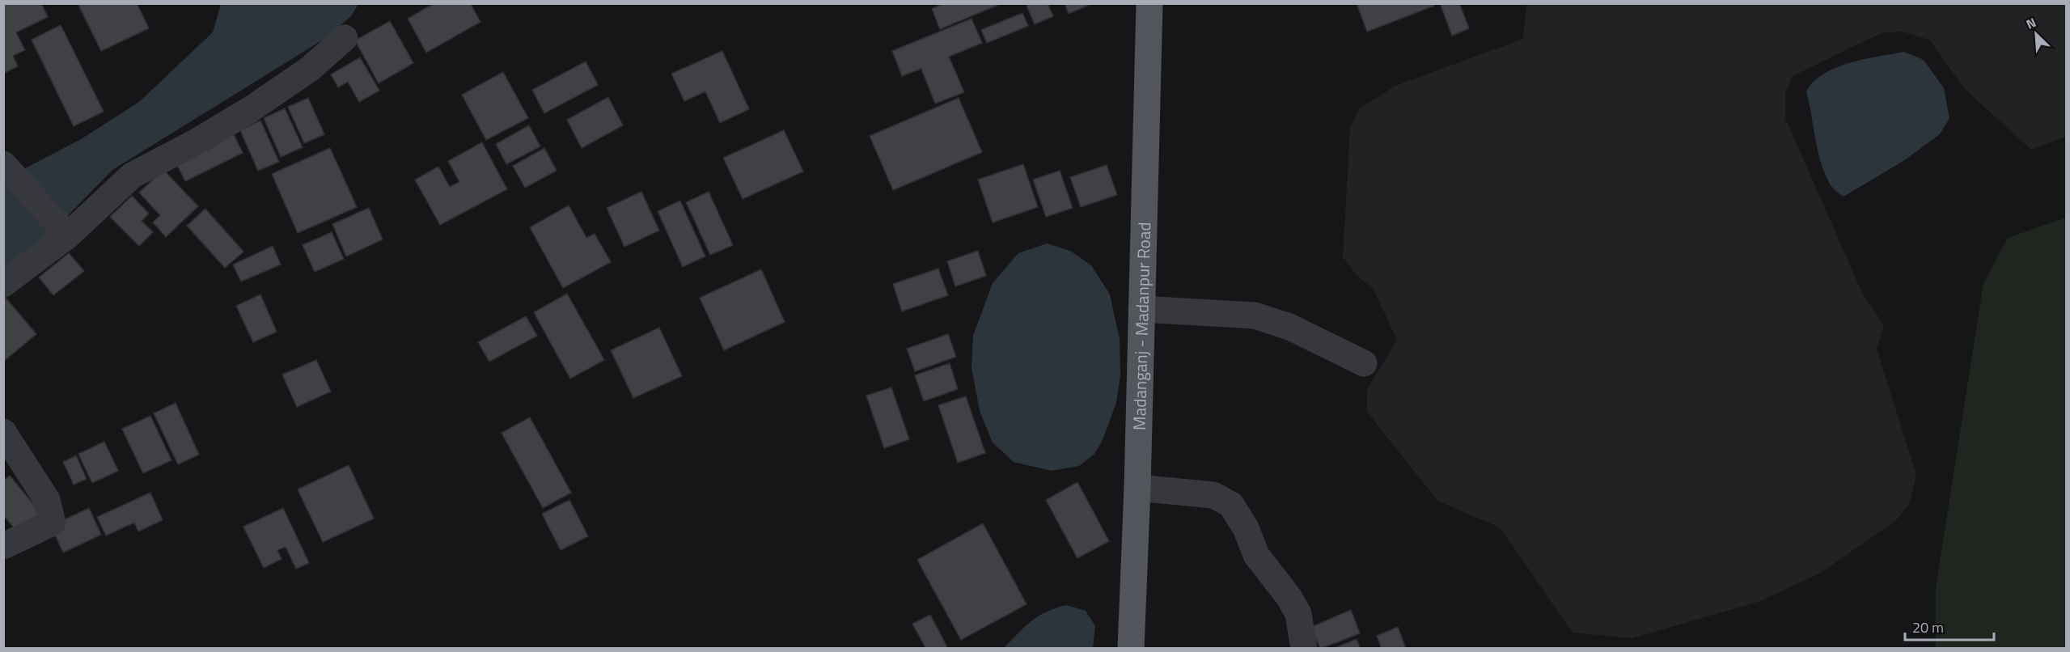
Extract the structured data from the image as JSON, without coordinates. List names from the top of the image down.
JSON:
{
  "streets": {
    "main road": ["Madanganj - Madanpur Road"]
  },
  "scale_bar": "20 m",
  "north": "top left"
}
